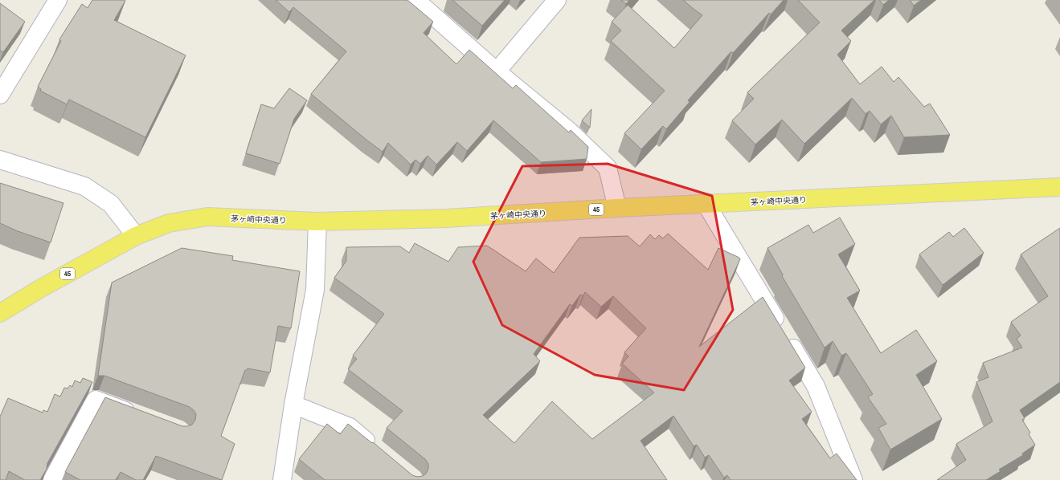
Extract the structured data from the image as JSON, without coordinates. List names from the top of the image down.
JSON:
{
  "streets": {
    "main road": ["茅ヶ崎中央通り", "45"]
  }
}
